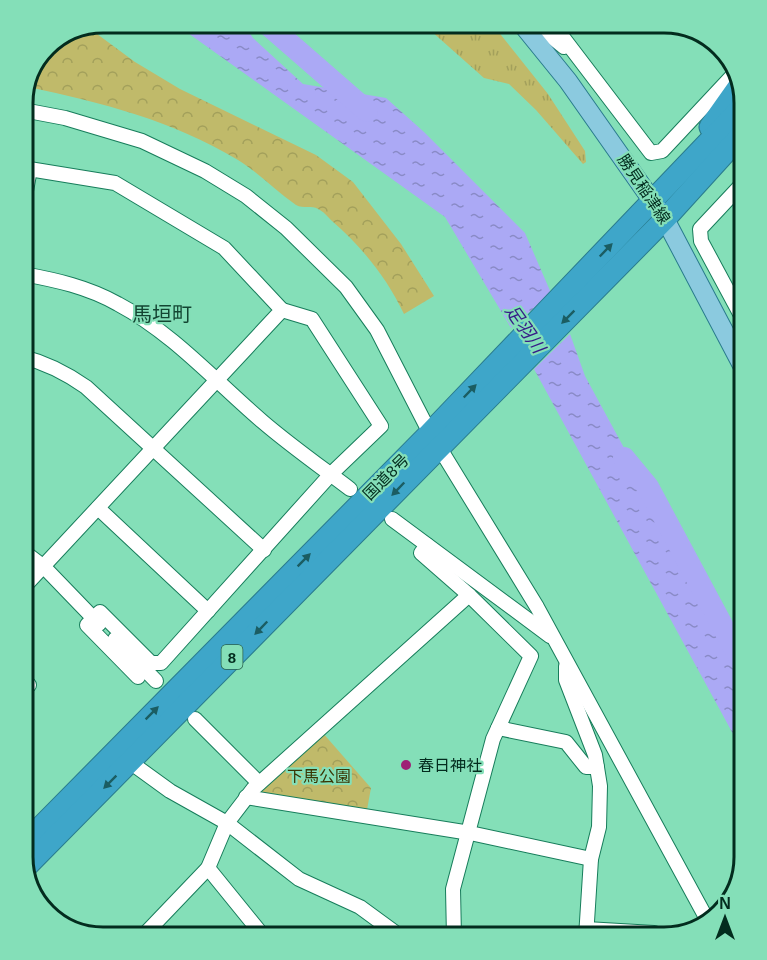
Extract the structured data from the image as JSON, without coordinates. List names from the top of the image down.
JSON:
{
  "streets": {
    "highway": ["国道8号", "8"],
    "main road": ["勝見稲津線"]
  },
  "crossings": [
    ["勝見稲津線", "国道8号"]
  ],
  "districts": ["馬垣町"],
  "water": ["足羽川"],
  "parks": ["下馬公園"],
  "places": ["春日神社"],
  "north": "top"
}
